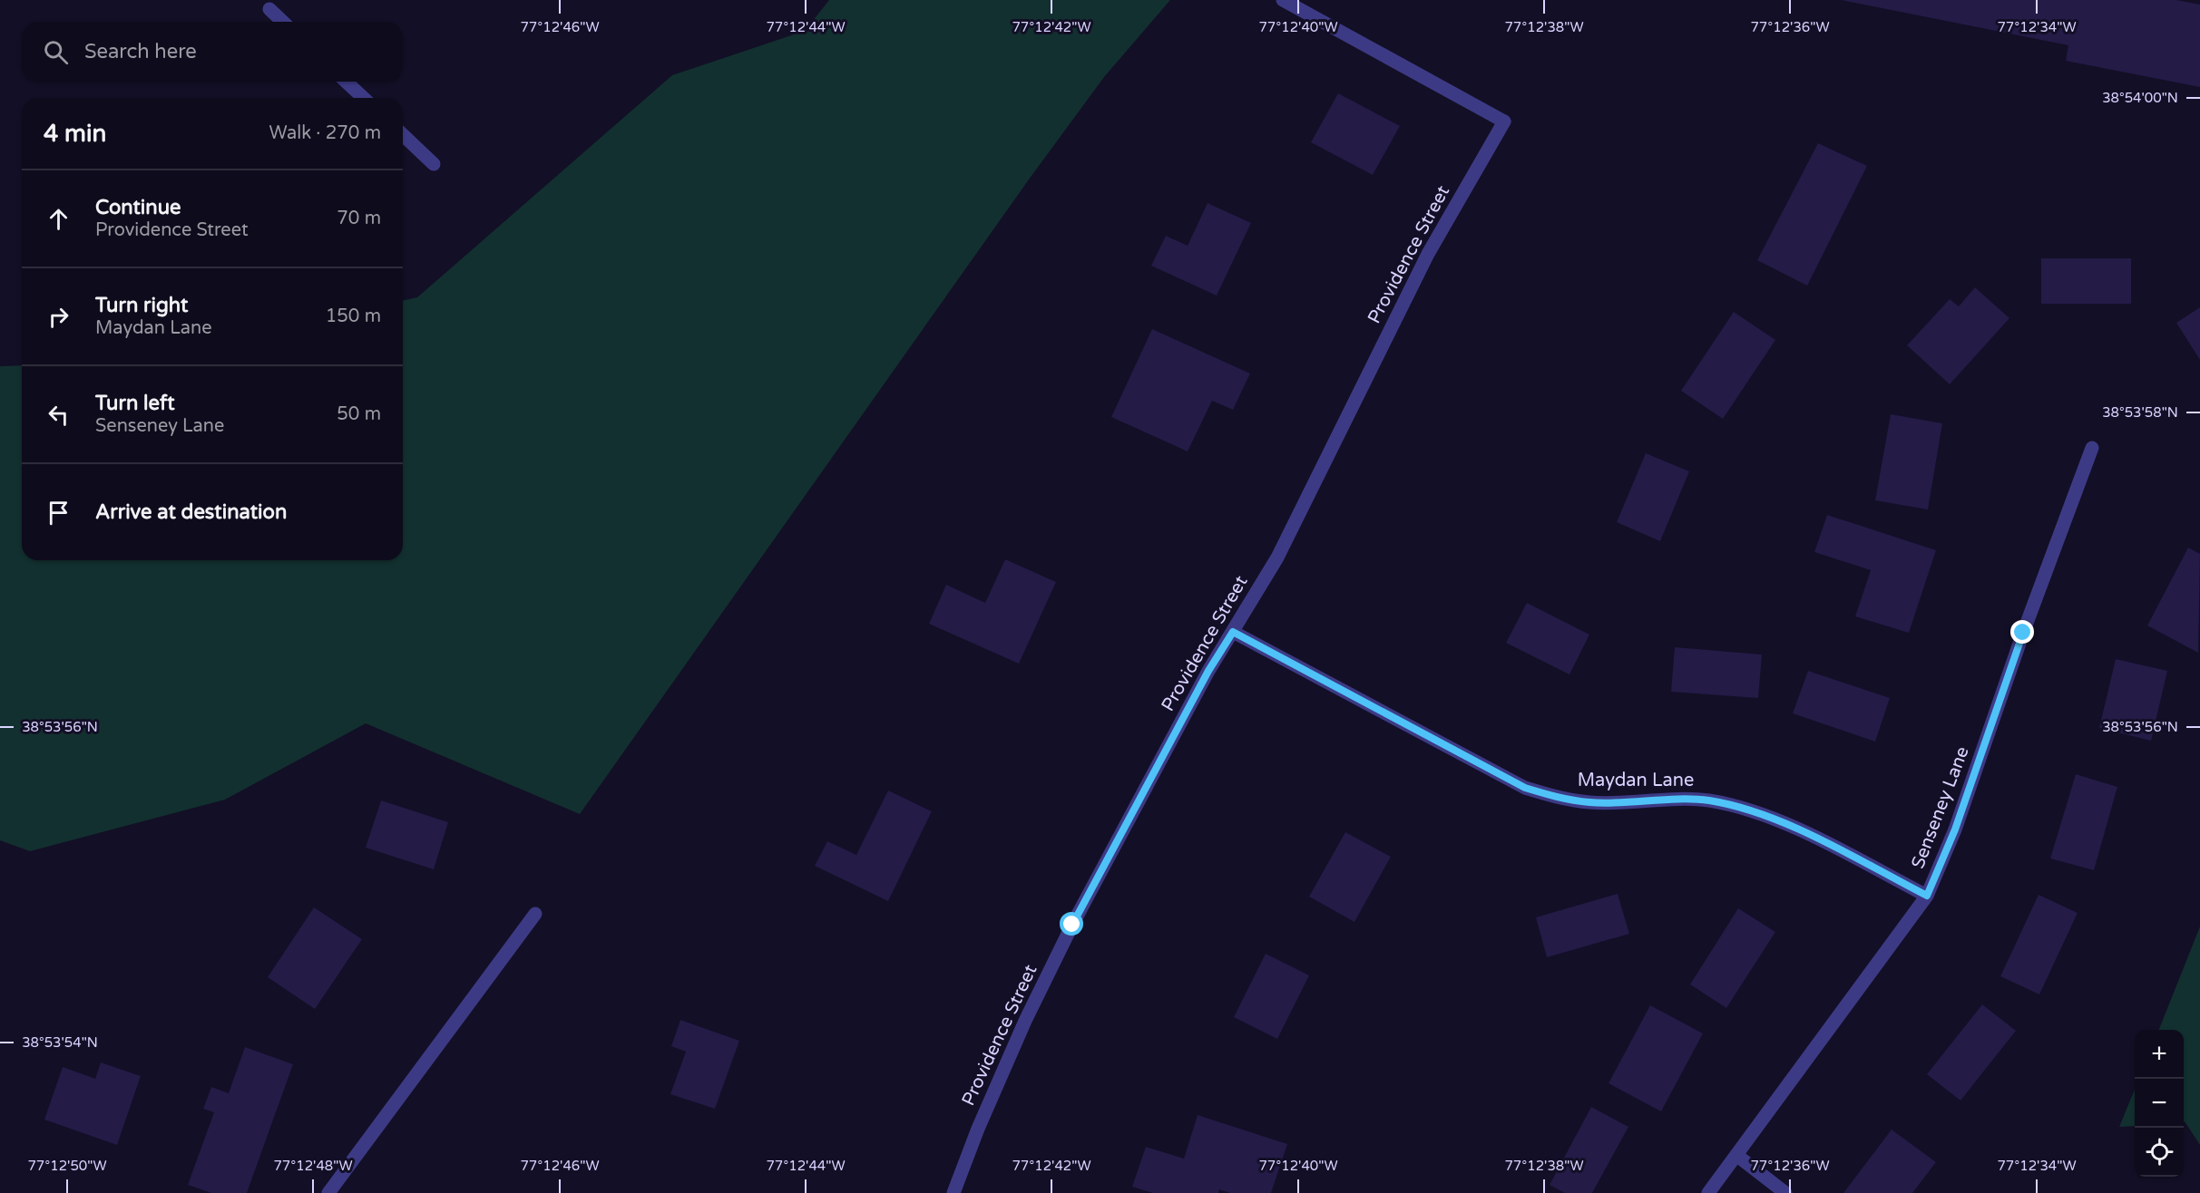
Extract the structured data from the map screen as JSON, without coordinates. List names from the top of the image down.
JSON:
{
  "streets": {
    "street": ["Providence Street", "Maydan Lane", "Senseney Lane"]
  },
  "crossings": [
    ["Providence Street", "Maydan Lane"],
    ["Maydan Lane", "Senseney Lane"]
  ],
  "page": {
    "search": "Search here",
    "heading": ["4 min", "Walk · 270 m"],
    "list": [
      ["Continue", "Providence Street", "70 m"],
      ["Turn right", "Maydan Lane", "150 m"],
      ["Turn left", "Senseney Lane", "50 m"],
      "Arrive at destination"
    ],
    "map_buttons": ["+", "−"]
  },
  "coordinates": [
    "77°12'46\"W",
    "77°12'44\"W",
    "77°12'42\"W",
    "77°12'40\"W",
    "77°12'38\"W",
    "77°12'36\"W",
    "77°12'34\"W",
    "38°54'00\"N",
    "38°53'58\"N",
    "38°53'56\"N",
    "38°53'54\"N",
    "77°12'50\"W",
    "77°12'48\"W"
  ]
}
